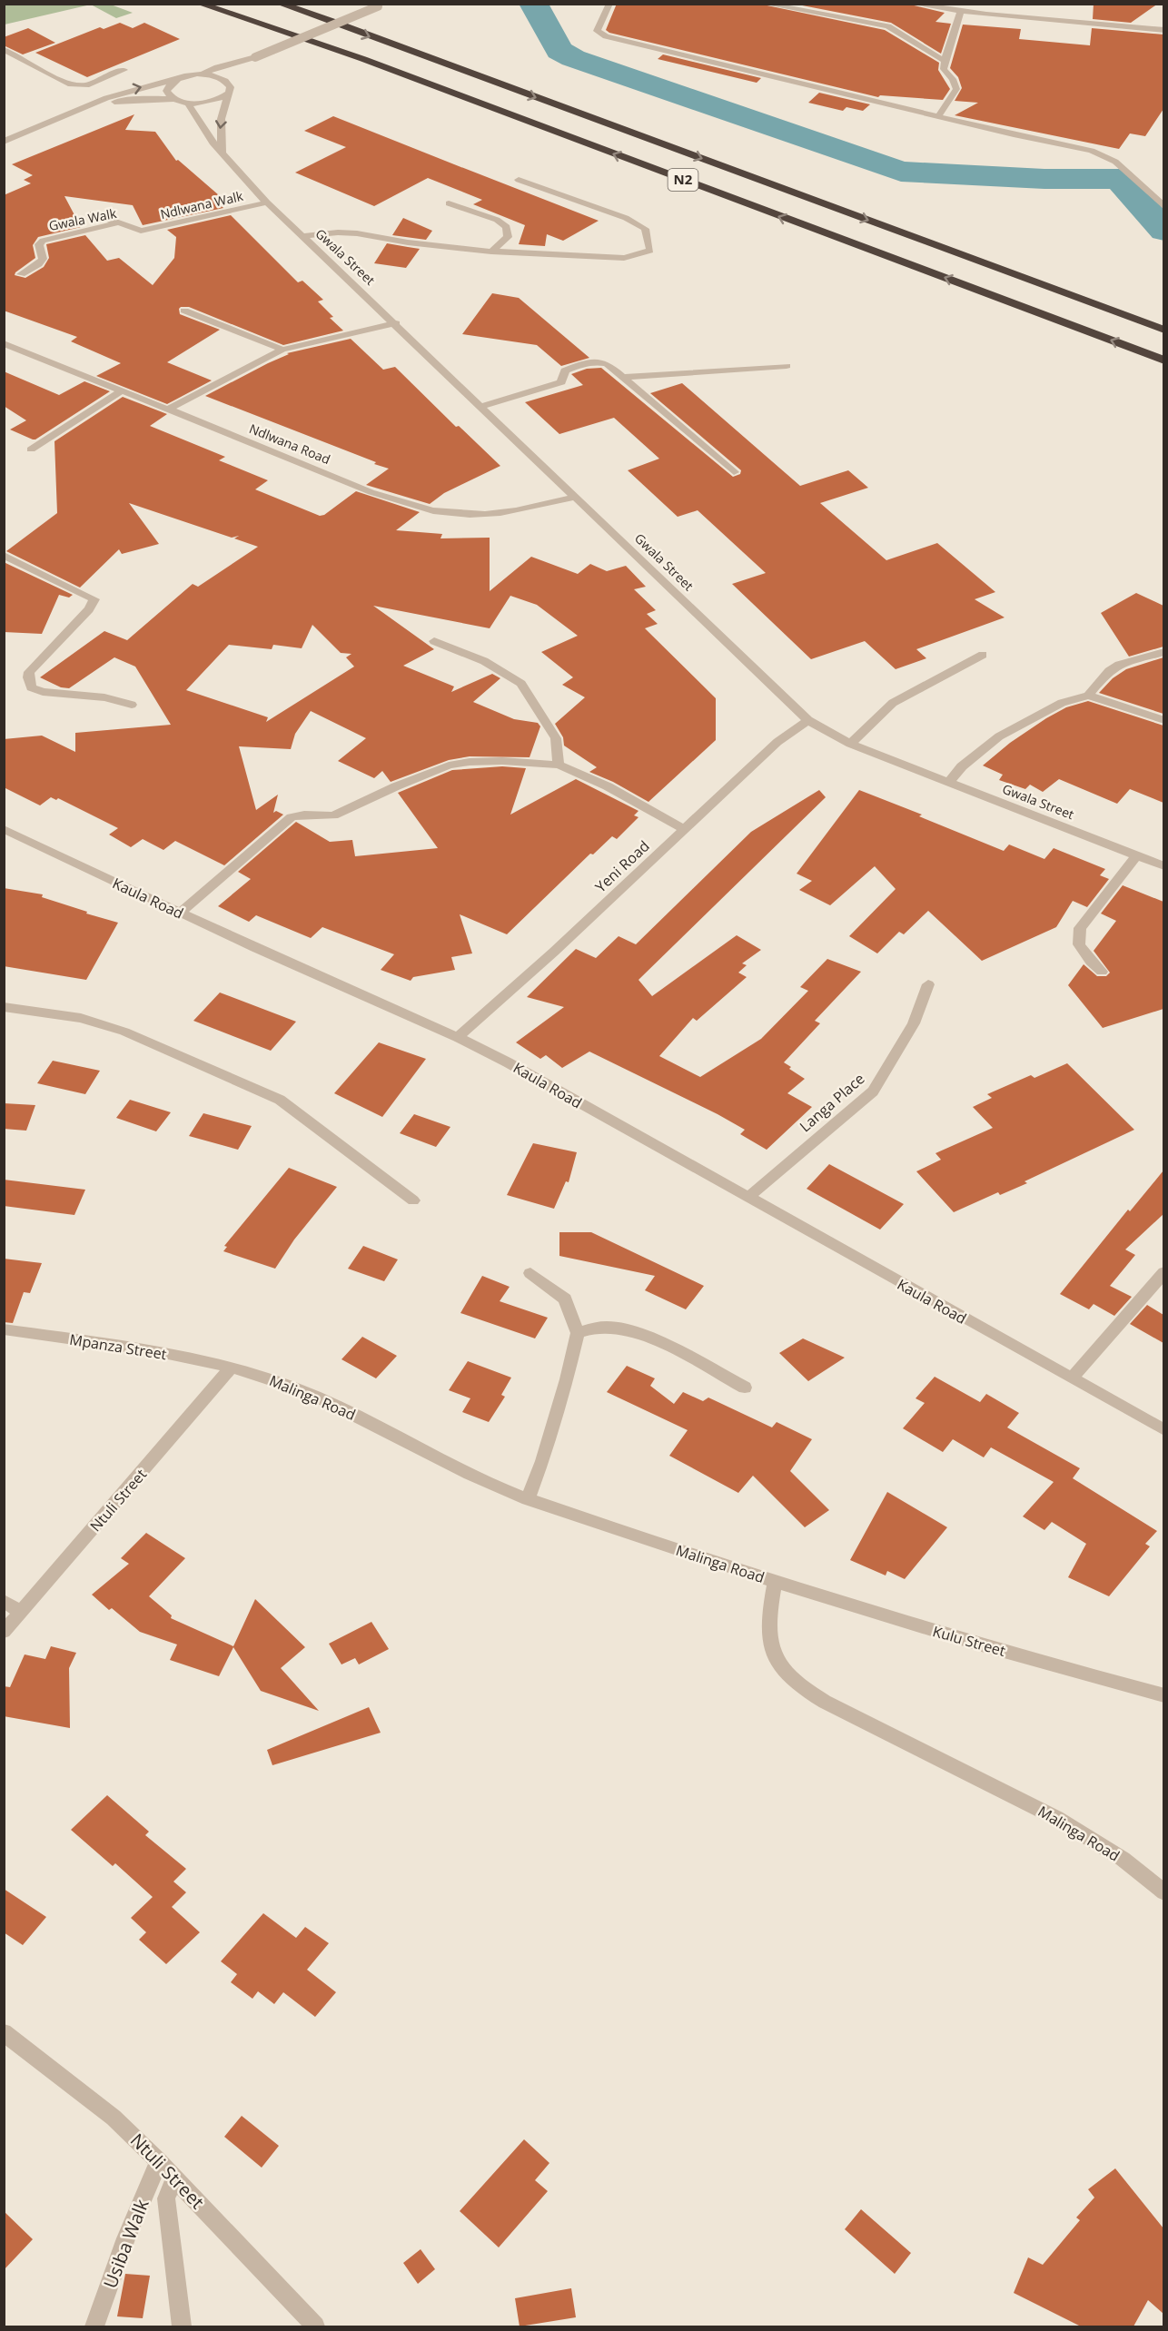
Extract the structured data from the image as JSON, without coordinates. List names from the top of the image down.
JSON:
{
  "streets": {
    "highway": ["N2"],
    "street": [
      "Ndlwana Walk",
      "Gwala Walk",
      "Gwala Street",
      "Ndlwana Road",
      "Yeni Road",
      "Kaula Road",
      "Langa Place",
      "Mpanza Street",
      "Malinga Road",
      "Ntuli Street",
      "Kulu Street",
      "Usiba Walk"
    ]
  },
  "crossings": [
    ["Ndlwana Walk", "Gwala Walk"],
    ["Ndlwana Walk", "Gwala Street"],
    ["Gwala Street", "Ndlwana Road"],
    ["Gwala Street", "Yeni Road"],
    ["Yeni Road", "Kaula Road"],
    ["Kaula Road", "Langa Place"],
    ["Mpanza Street", "Malinga Road"],
    ["Mpanza Street", "Ntuli Street"],
    ["Malinga Road", "Ntuli Street"],
    ["Malinga Road", "Kulu Street"],
    ["Ntuli Street", "Usiba Walk"]
  ]
}
